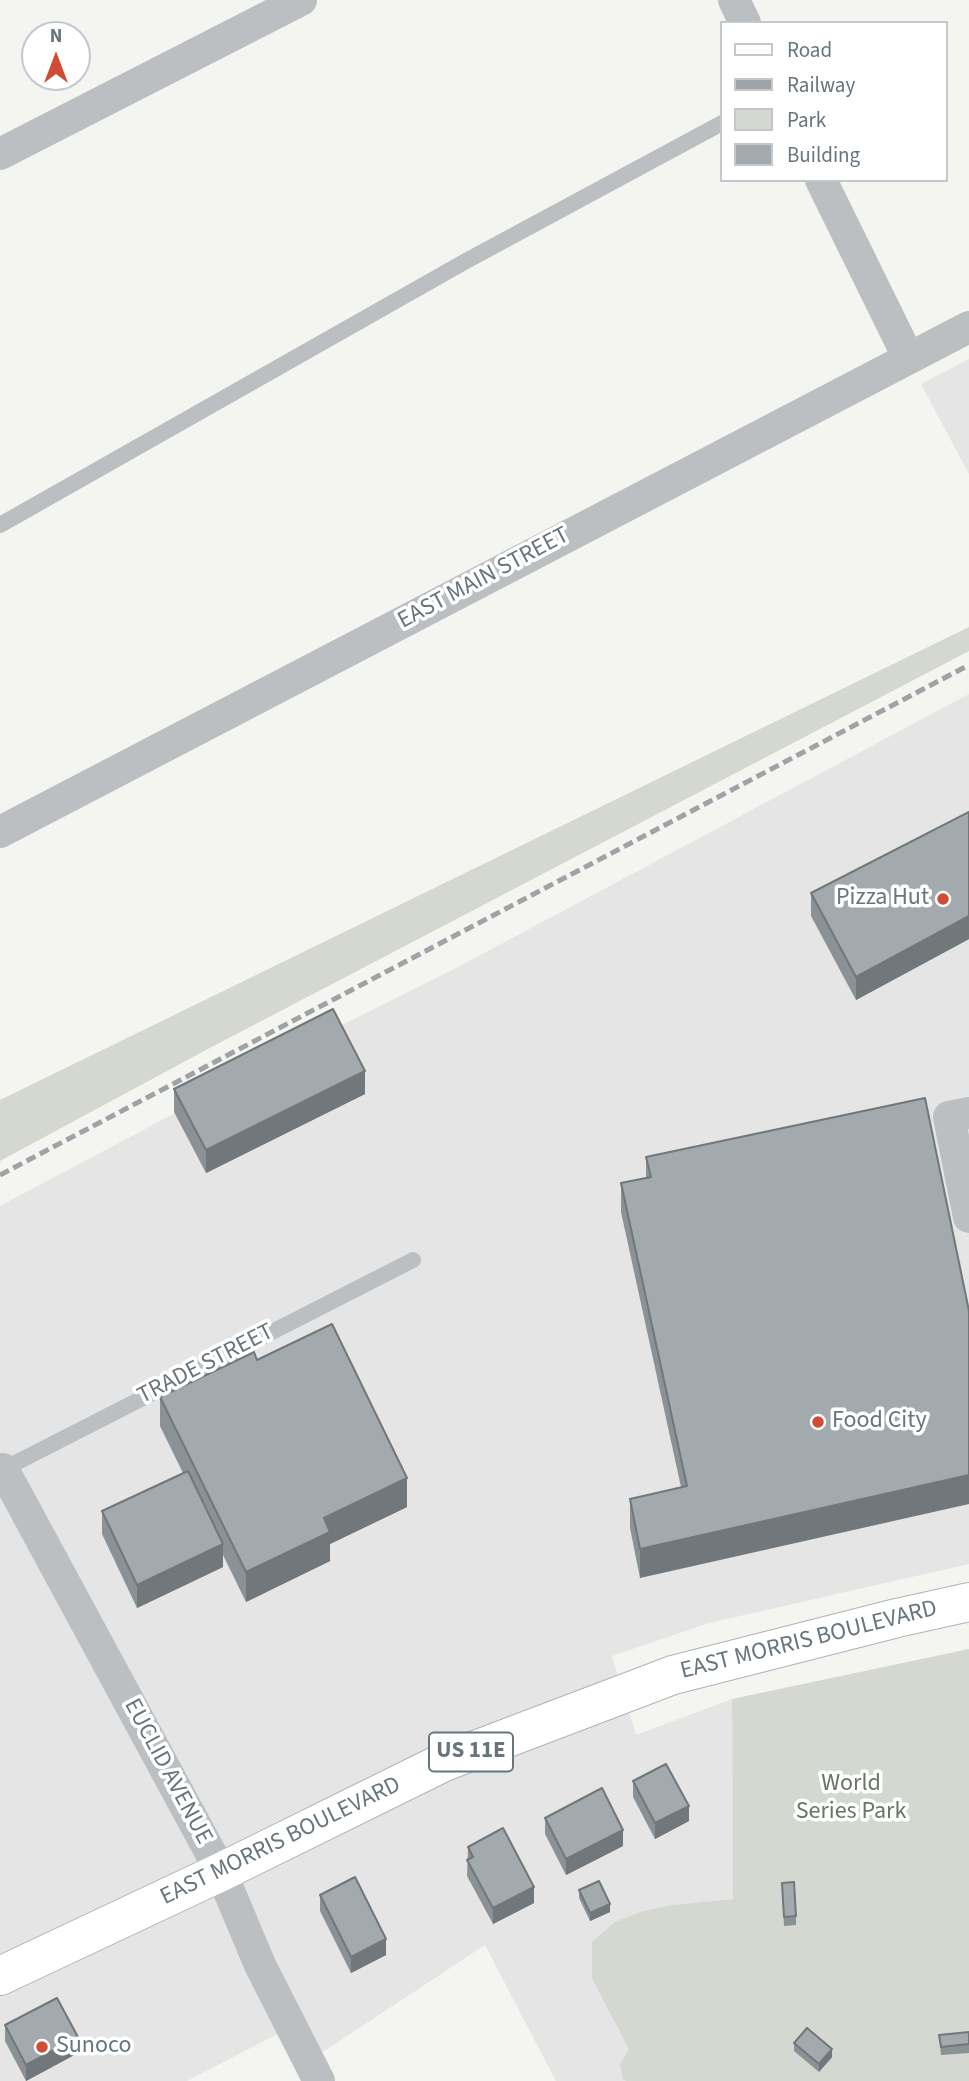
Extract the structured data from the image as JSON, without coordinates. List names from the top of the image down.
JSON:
{
  "streets": {
    "main road": ["EAST MORRIS BOULEVARD", "US 11E"],
    "street": ["EAST MAIN STREET", "EUCLID AVENUE"],
    "lane": ["TRADE STREET"]
  },
  "crossings": [
    ["TRADE STREET", "EUCLID AVENUE"],
    ["EAST MORRIS BOULEVARD", "EUCLID AVENUE"]
  ],
  "parks": ["World Series Park"],
  "places": ["Pizza Hut", "Food City", "Sunoco"],
  "legend": [
    "Road",
    "Railway",
    "Park",
    "Building"
  ],
  "north": "top"
}
